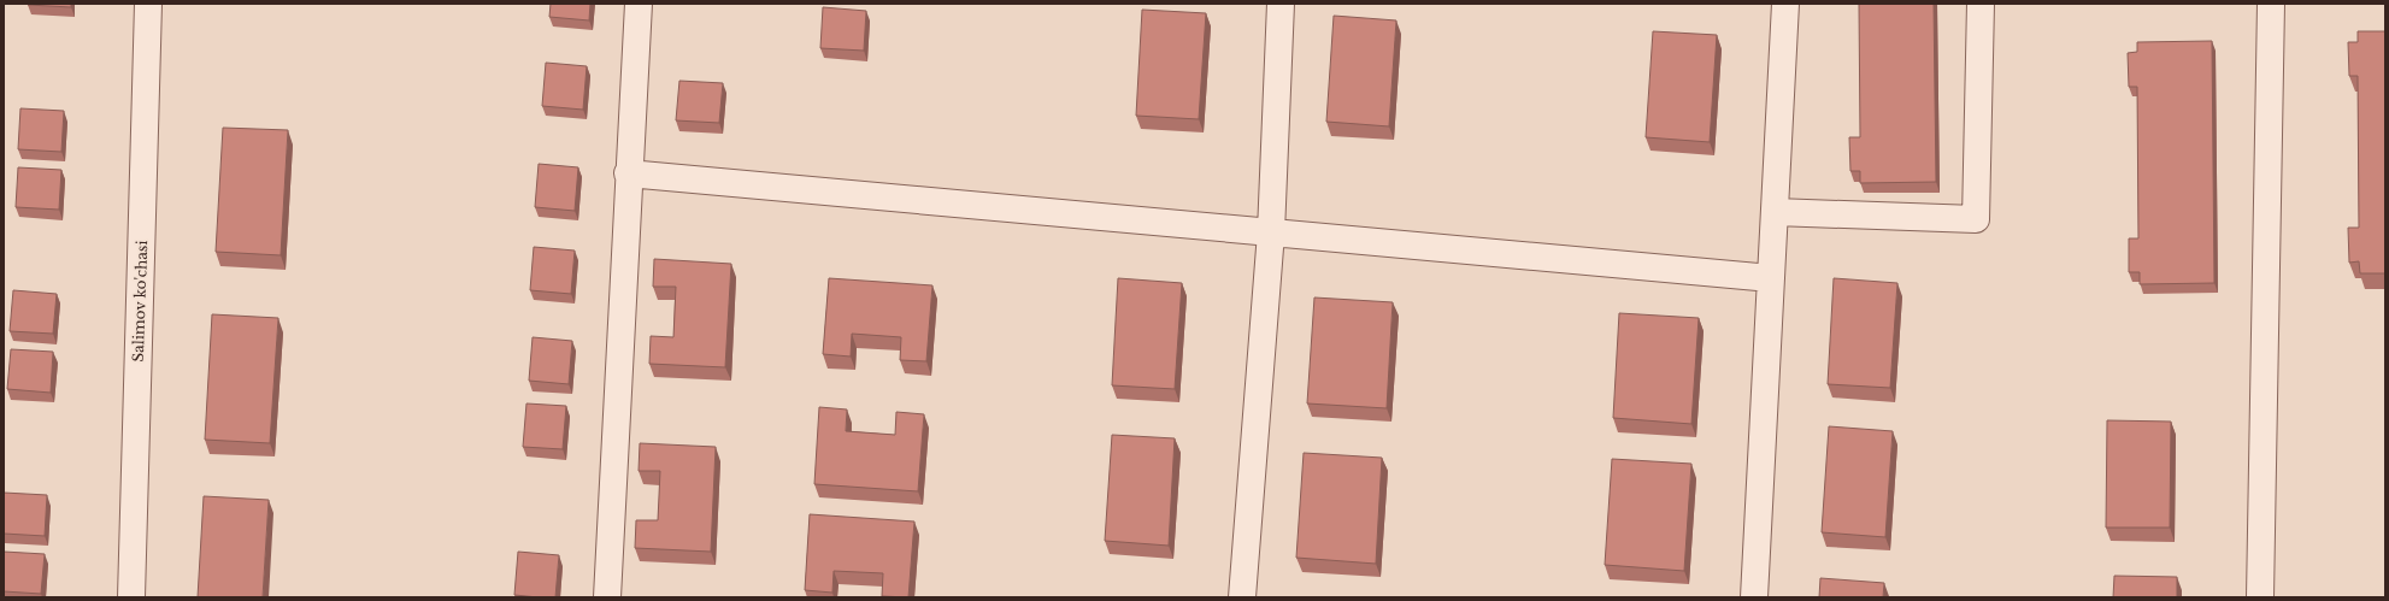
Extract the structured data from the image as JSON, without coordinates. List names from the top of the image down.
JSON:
{
  "streets": {
    "street": ["Salimov ko'chasi"]
  }
}
